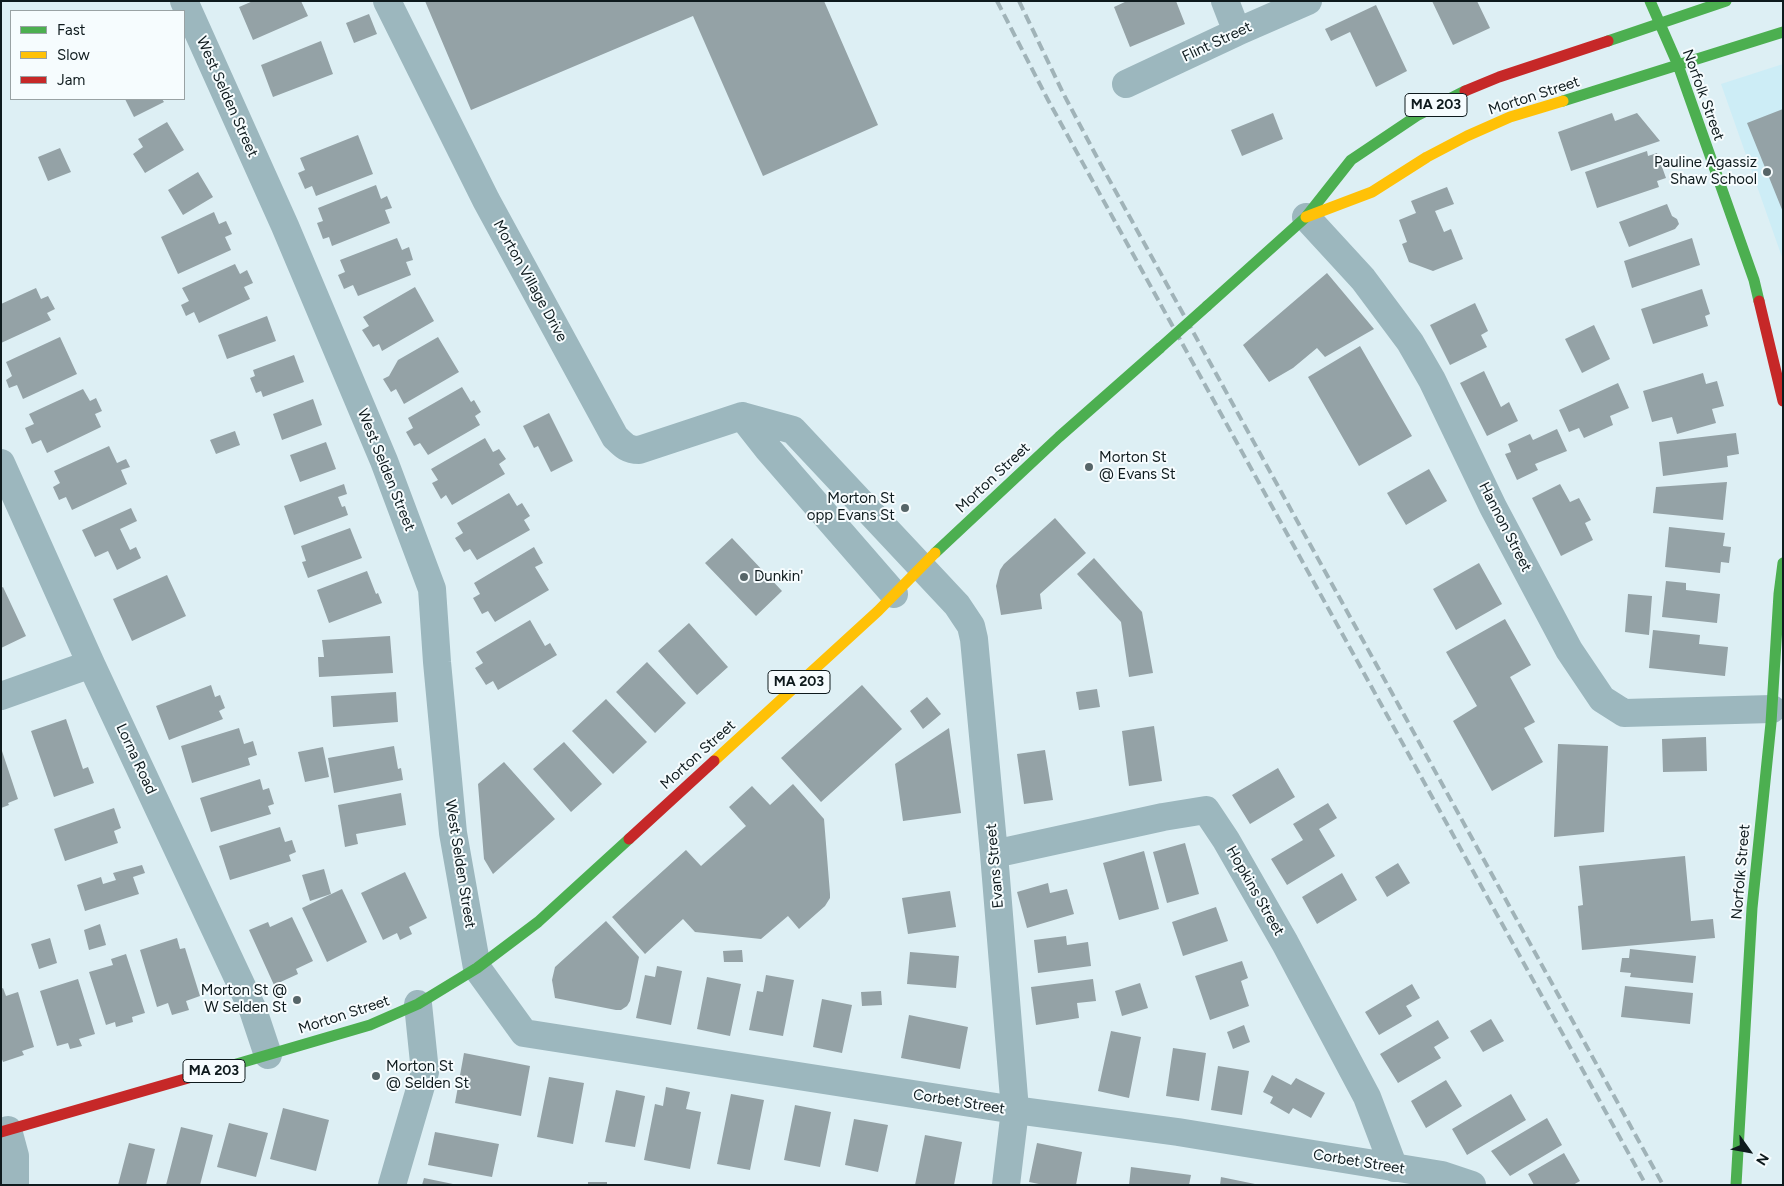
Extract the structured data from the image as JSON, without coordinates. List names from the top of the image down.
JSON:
{
  "streets": {
    "main road": ["Norfolk Street", "Morton Street", "MA 203"],
    "street": [
      "Flint Street",
      "West Selden Street",
      "Morton Village Drive",
      "Hannon Street",
      "Lorna Road",
      "Evans Street",
      "Hopkins Street",
      "Corbet Street"
    ]
  },
  "crossings": [
    ["Norfolk Street", "Morton Street"],
    ["Norfolk Street", "Hannon Street"],
    ["Morton Street", "West Selden Street"],
    ["Morton Street", "Hannon Street"],
    ["Morton Street", "Lorna Road"],
    ["Morton Street", "Evans Street"],
    ["Morton Street", "Corbet Street"],
    ["West Selden Street", "Corbet Street"],
    ["Evans Street", "Hopkins Street"],
    ["Evans Street", "Corbet Street"],
    ["Hopkins Street", "Corbet Street"]
  ],
  "places": [
    "Pauline Agassiz Shaw School",
    "Morton St @ Evans St",
    "Morton St opp Evans St",
    "Dunkin'",
    "Morton St @ W Selden St",
    "Morton St @ Selden St"
  ],
  "legend": ["Fast", "Slow", "Jam"],
  "north": "bottom right"
}
